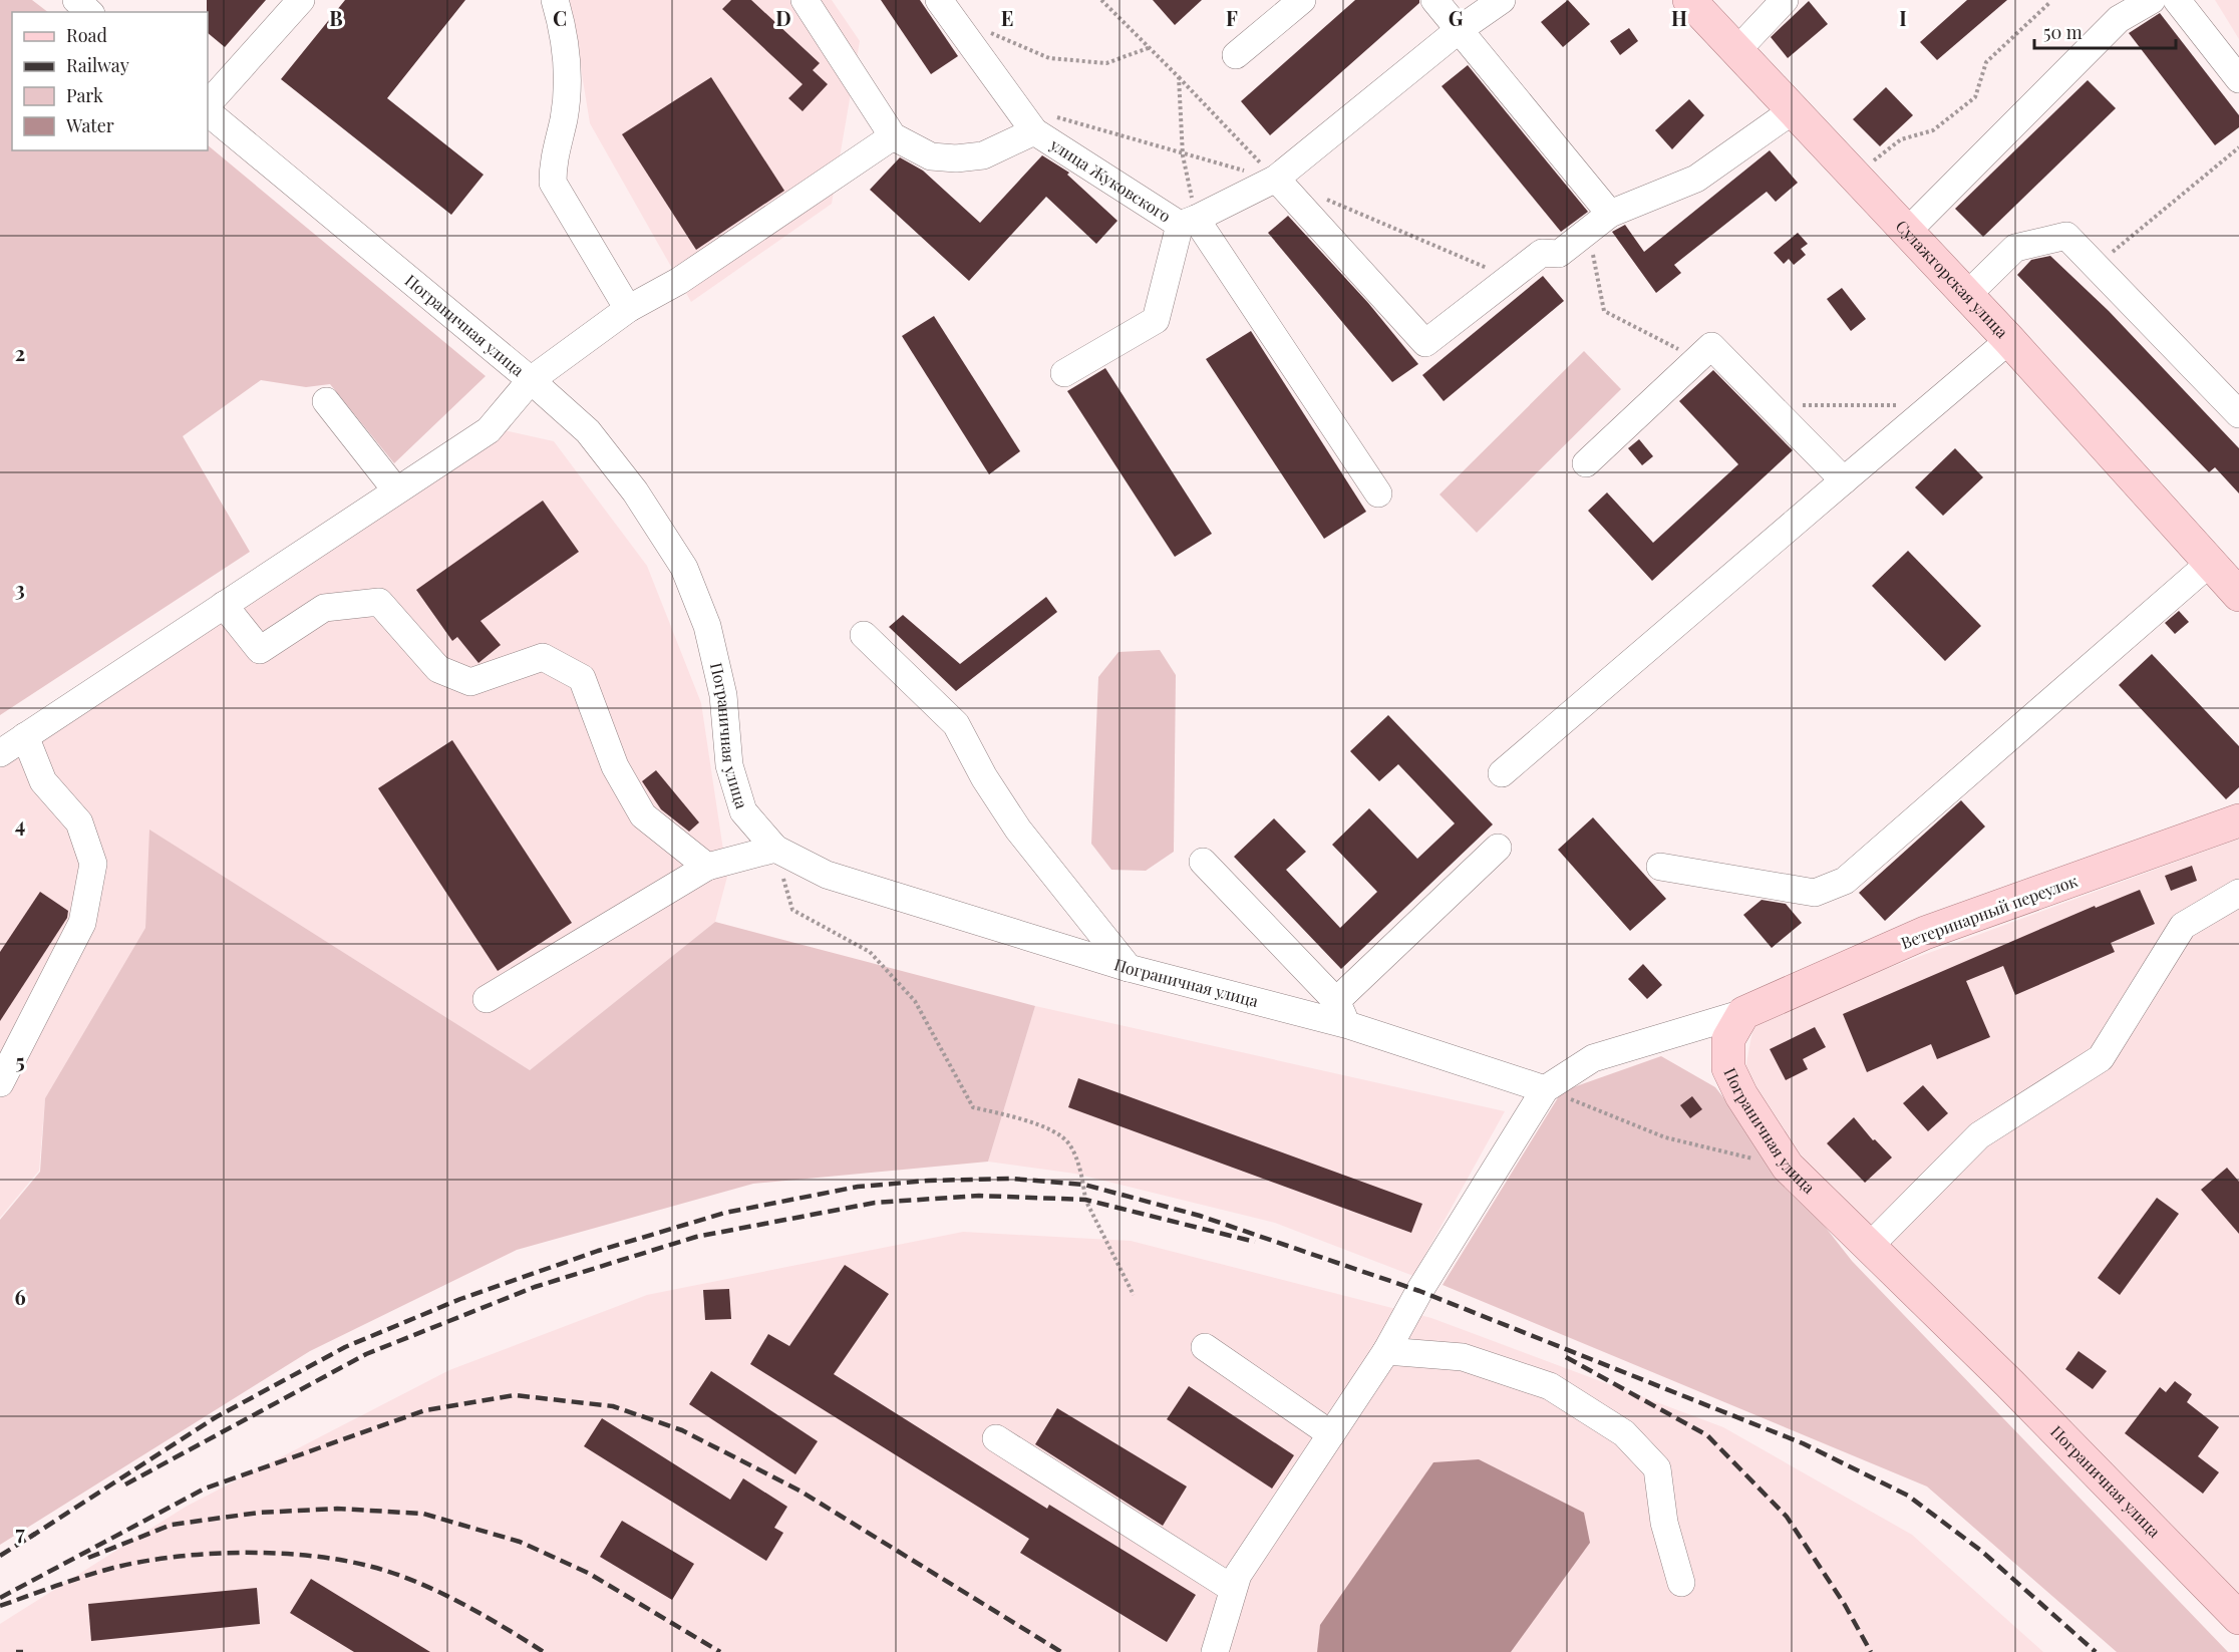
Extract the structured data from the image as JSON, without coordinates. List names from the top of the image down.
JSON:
{
  "streets": {
    "main road": ["Сулажгорская улица", "Пограничная улица", "Ветеринарный переулок"],
    "street": ["улица Жуковского"]
  },
  "crossings": [
    ["Пограничная улица", "Ветеринарный переулок"]
  ],
  "legend": [
    "Road",
    "Railway",
    "Park",
    "Water"
  ],
  "scale_bar": "50 m",
  "grid": {
    "columns": [
      "B",
      "C",
      "D",
      "E",
      "F",
      "G",
      "H",
      "I"
    ],
    "rows": [
      "2",
      "3",
      "4",
      "5",
      "6",
      "7"
    ]
  }
}
